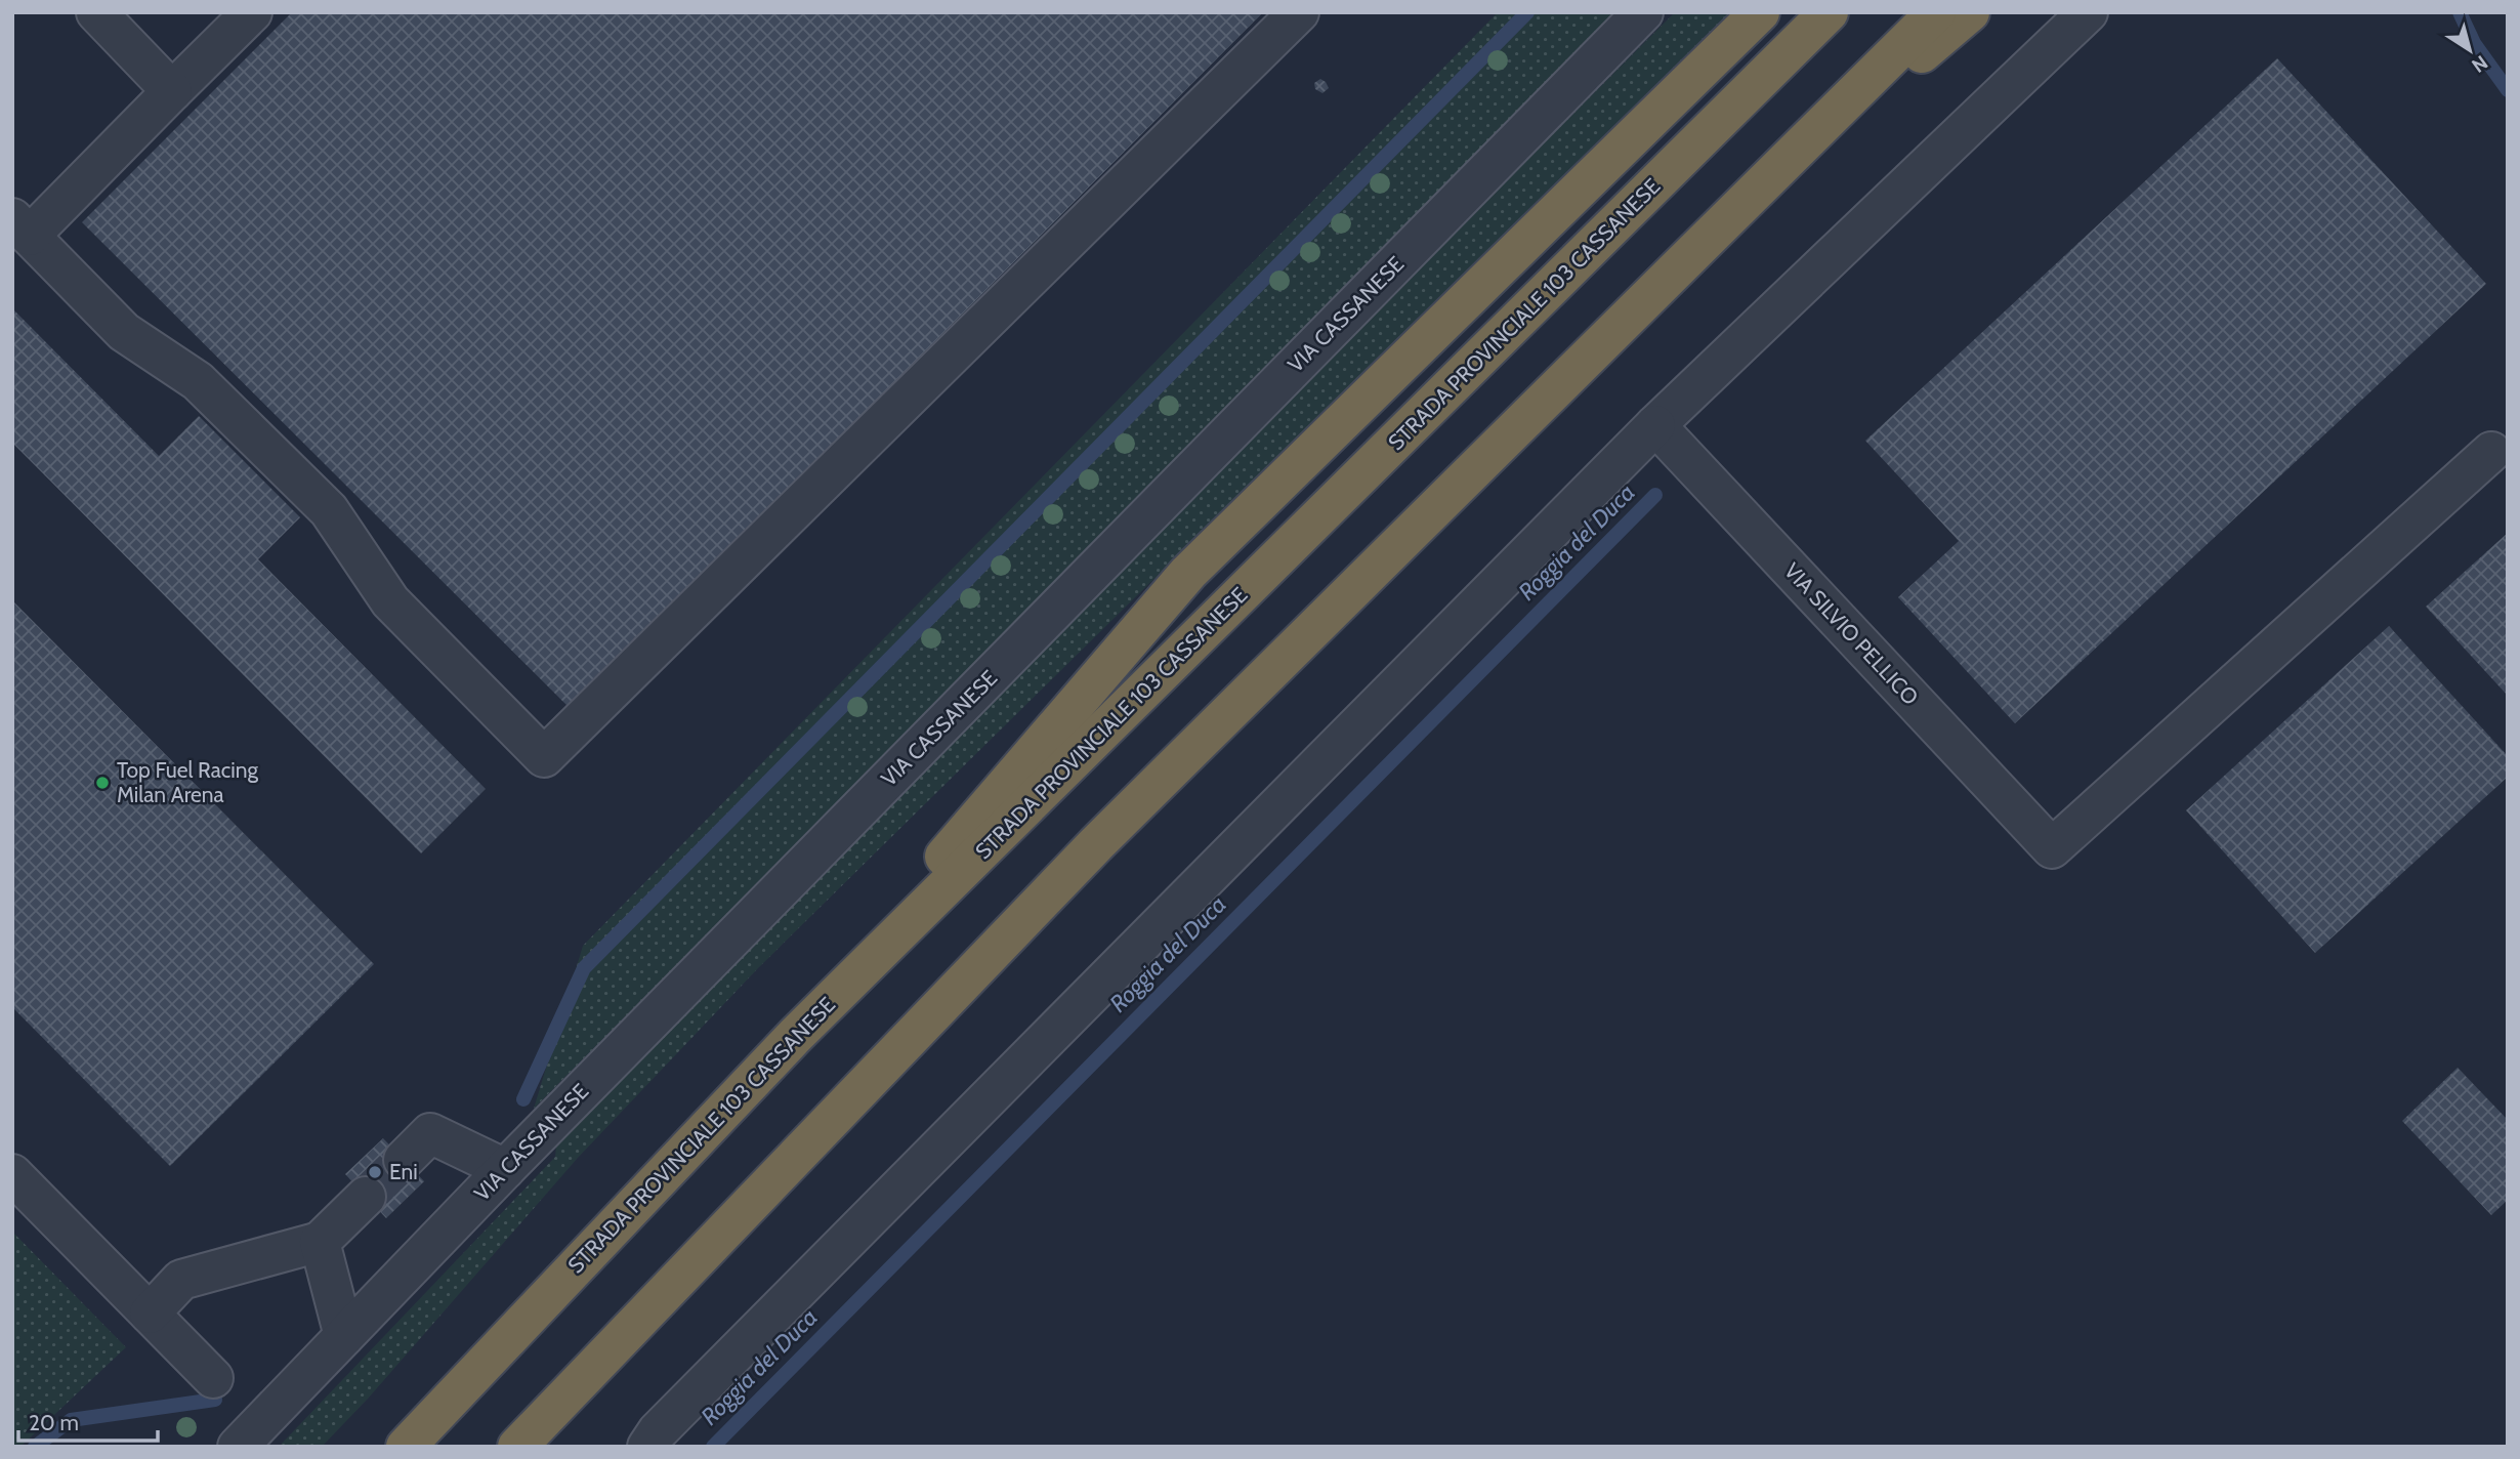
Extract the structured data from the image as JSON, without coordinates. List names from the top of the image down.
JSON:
{
  "streets": {
    "highway": ["STRADA PROVINCIALE 103 CASSANESE"],
    "street": ["VIA CASSANESE", "VIA SILVIO PELLICO"]
  },
  "water": ["Roggia del Duca"],
  "places": ["Top Fuel Racing Milan Arena", "Eni"],
  "scale_bar": "20 m",
  "north": "bottom right"
}
